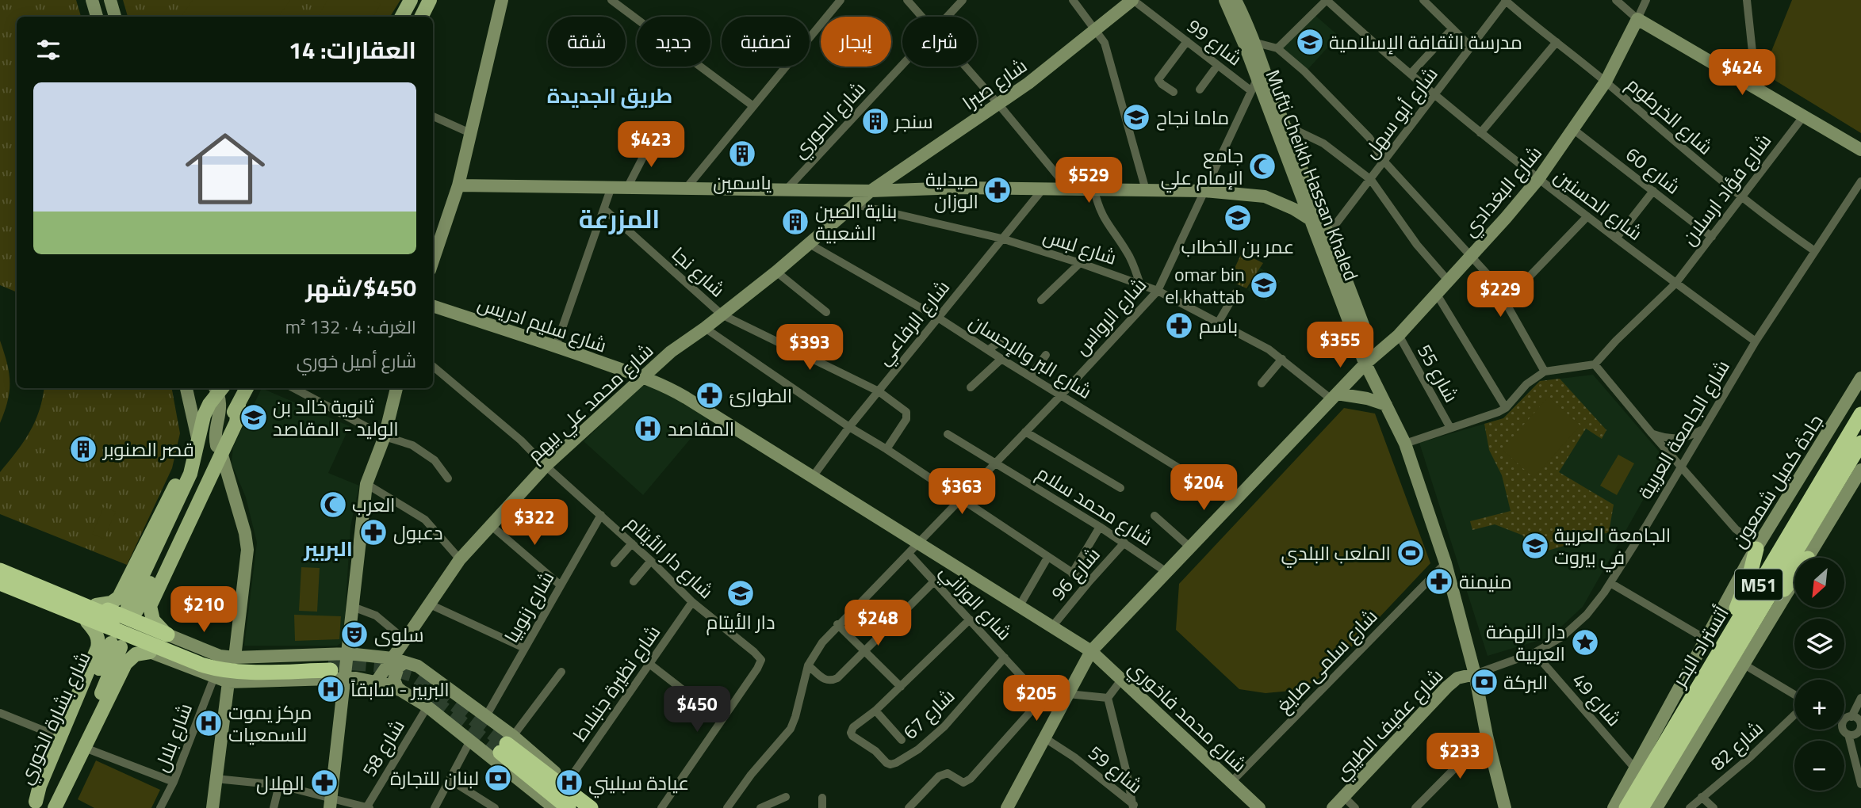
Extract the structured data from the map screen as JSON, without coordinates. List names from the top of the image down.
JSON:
{
  "streets": {
    "highway": ["M51", "أتستراد البحر"],
    "main road": ["شارع بشارة الخوري"],
    "street": [
      "شارع 99",
      "شارع صبرا",
      "شارع أبو سهل",
      "شارع الخرطوم",
      "شارع الحوري",
      "شارع 60",
      "Mufti Cheikh Hassan Khaled",
      "شارع فؤاد ارسلان",
      "شارع البغدادي",
      "شارع الحسنين",
      "شارع لبس",
      "شارع نجا",
      "شارع الرواس",
      "شارع الرفاعي",
      "شارع سليم ادريس",
      "شارع البر والإحسان",
      "شارع 55",
      "شارع محمد علي بيهم",
      "شارع الجامعة العربية",
      "جادة كميل شمعون",
      "شارع محمد سلام",
      "شارع دار الأيتام",
      "شارع 96",
      "شارع الوزاني",
      "شارع زنوبيا",
      "شارع سلمى صايغ",
      "شارع نظيرة جنبلاط",
      "شارع 49",
      "شارع 67",
      "شارع محمد فاخوري",
      "شارع عفيف الطيبي",
      "شارع بلال",
      "شارع 82",
      "شارع 58",
      "شارع 59"
    ]
  },
  "crossings": [
    ["شارع 99", "شارع صبرا"],
    ["شارع 99", "Mufti Cheikh Hassan Khaled"],
    ["شارع 99", "شارع الرواس"],
    ["شارع صبرا", "شارع محمد علي بيهم"],
    ["شارع أبو سهل", "شارع الخرطوم"],
    ["شارع أبو سهل", "Mufti Cheikh Hassan Khaled"],
    ["شارع أبو سهل", "شارع الحسنين"],
    ["شارع الخرطوم", "شارع فؤاد ارسلان"],
    ["شارع الخرطوم", "شارع البغدادي"],
    ["شارع الخرطوم", "شارع الجامعة العربية"],
    ["شارع 60", "شارع فؤاد ارسلان"],
    ["شارع 60", "شارع البغدادي"],
    ["Mufti Cheikh Hassan Khaled", "شارع البغدادي"],
    ["Mufti Cheikh Hassan Khaled", "شارع الرواس"],
    ["Mufti Cheikh Hassan Khaled", "شارع الجامعة العربية"],
    ["Mufti Cheikh Hassan Khaled", "شارع سلمى صايغ"],
    ["Mufti Cheikh Hassan Khaled", "شارع عفيف الطيبي"],
    ["شارع فؤاد ارسلان", "شارع الحسنين"],
    ["شارع البغدادي", "شارع الحسنين"],
    ["شارع البغدادي", "شارع لبس"],
    ["شارع البغدادي", "شارع البر والإحسان"],
    ["شارع البغدادي", "شارع 55"],
    ["شارع البغدادي", "شارع محمد سلام"],
    ["شارع البغدادي", "شارع محمد فاخوري"],
    ["شارع البغدادي", "شارع 59"],
    ["شارع الحسنين", "شارع الجامعة العربية"],
    ["شارع لبس", "شارع الرواس"],
    ["شارع لبس", "شارع الرفاعي"],
    ["شارع لبس", "شارع محمد علي بيهم"],
    ["شارع نجا", "شارع محمد علي بيهم"],
    ["شارع الرواس", "شارع سليم ادريس"],
    ["شارع الرواس", "شارع البر والإحسان"],
    ["شارع الرواس", "شارع محمد سلام"],
    ["شارع الرواس", "شارع الوزاني"],
    ["شارع الرواس", "شارع محمد فاخوري"],
    ["شارع الرفاعي", "شارع سليم ادريس"],
    ["شارع الرفاعي", "شارع البر والإحسان"],
    ["شارع سليم ادريس", "شارع محمد علي بيهم"],
    ["شارع سليم ادريس", "شارع محمد فاخوري"],
    ["شارع البر والإحسان", "شارع محمد علي بيهم"],
    ["شارع محمد علي بيهم", "شارع دار الأيتام"],
    ["شارع الجامعة العربية", "شارع 49"],
    ["شارع الجامعة العربية", "شارع عفيف الطيبي"],
    ["جادة كميل شمعون", "شارع 49"],
    ["شارع محمد سلام", "شارع 96"],
    ["شارع دار الأيتام", "شارع زنوبيا"],
    ["شارع دار الأيتام", "شارع نظيرة جنبلاط"],
    ["شارع 96", "شارع محمد فاخوري"],
    ["M51", "أتستراد البحر"],
    ["شارع الوزاني", "شارع 67"],
    ["شارع سلمى صايغ", "شارع محمد فاخوري"]
  ],
  "districts": ["طريق الجديدة", "المزرعة", "البربير"],
  "places": {
    "school or university": [
      "مدرسة الثقافة الإسلامية",
      "ماما نجاح",
      "عمر بن الخطاب",
      "omar bin el khattab",
      "ثانوية خالد بن الوليد - المقاصد",
      "الجامعة العربية في بيروت",
      "دار الأيتام"
    ],
    "building": [
      "سنجر",
      "ياسمين",
      "بناية الصين الشعبية",
      "قصر الصنوبر"
    ],
    "mosque": ["جامع الإمام علي", "العرب"],
    "pharmacy": [
      "صيدلية الوزان",
      "باسم",
      "الطوارئ",
      "دعبول",
      "منيمنة",
      "الهلال"
    ],
    "hospital": [
      "المقاصد",
      "البربير - سابقاً",
      "مركز يموت للسمعيات",
      "عيادة سبليني"
    ],
    "sports": ["الملعب البلدي"],
    "theatre": ["سلوى"],
    "place": ["دار النهضة العربية"],
    "bank": ["البركة", "لبنان للتجارة"]
  },
  "north": "bottom left",
  "page": {
    "chip": [
      "شراء",
      "إيجار",
      "تصفية",
      "جديد",
      "شقة"
    ],
    "heading": "العقارات: 14",
    "price": [
      "$424",
      "$423",
      "$529",
      "$229",
      "$355",
      "$393",
      "$204",
      "$363",
      "$322",
      "$210",
      "$248",
      "$205",
      "$450",
      "$233"
    ],
    "list": [
      {
        "name": "$450/شهر",
        "note": "الغرف: 4 · 132 m² · شارع أميل خوري"
      }
    ],
    "map_buttons": ["+", "−"]
  }
}
